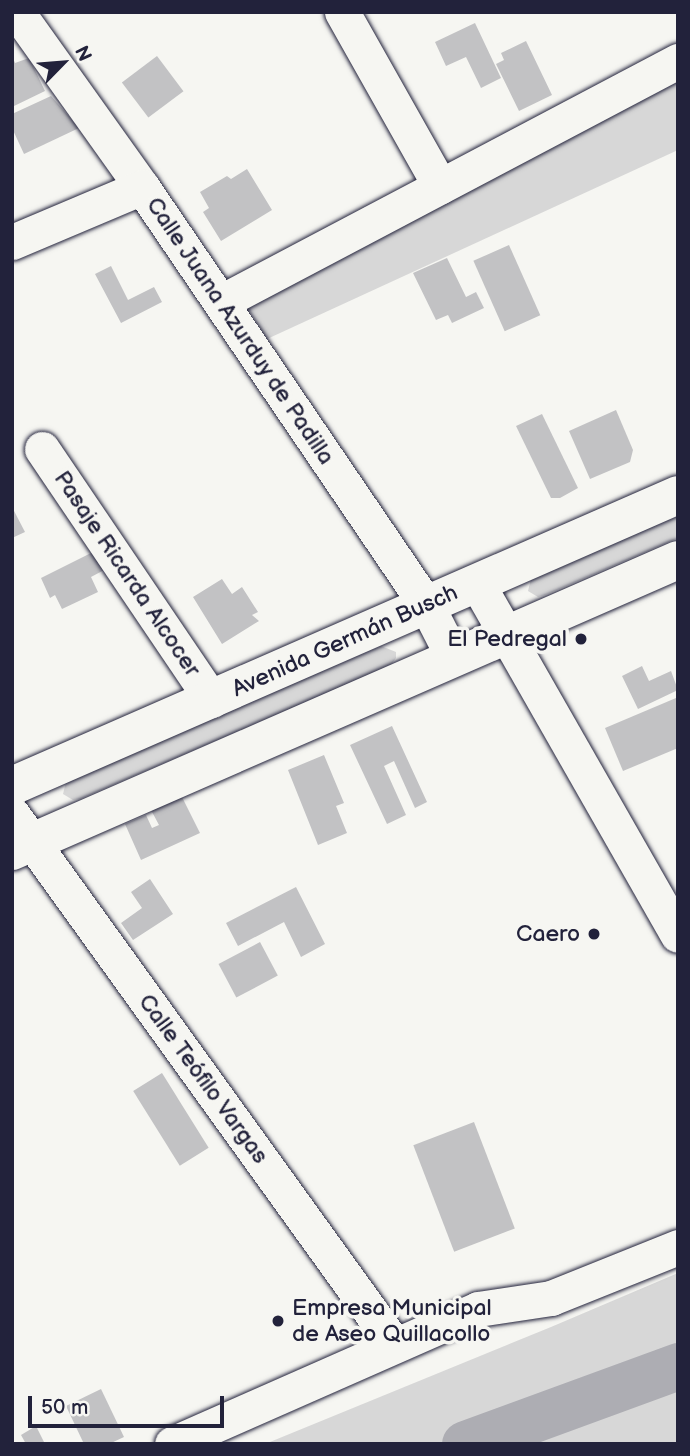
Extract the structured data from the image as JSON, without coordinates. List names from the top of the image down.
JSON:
{
  "streets": {
    "main road": ["Avenida Germán Busch"],
    "street": ["Calle Juana Azurduy de Padilla", "Pasaje Ricarda Alcocer", "Calle Teófilo Vargas"]
  },
  "crossings": [
    ["Calle Juana Azurduy de Padilla", "Avenida Germán Busch"],
    ["Pasaje Ricarda Alcocer", "Avenida Germán Busch"]
  ],
  "places": ["El Pedregal", "Caero", "Empresa Municipal de Aseo Quillacollo"],
  "scale_bar": "50 m",
  "north": "top right"
}
